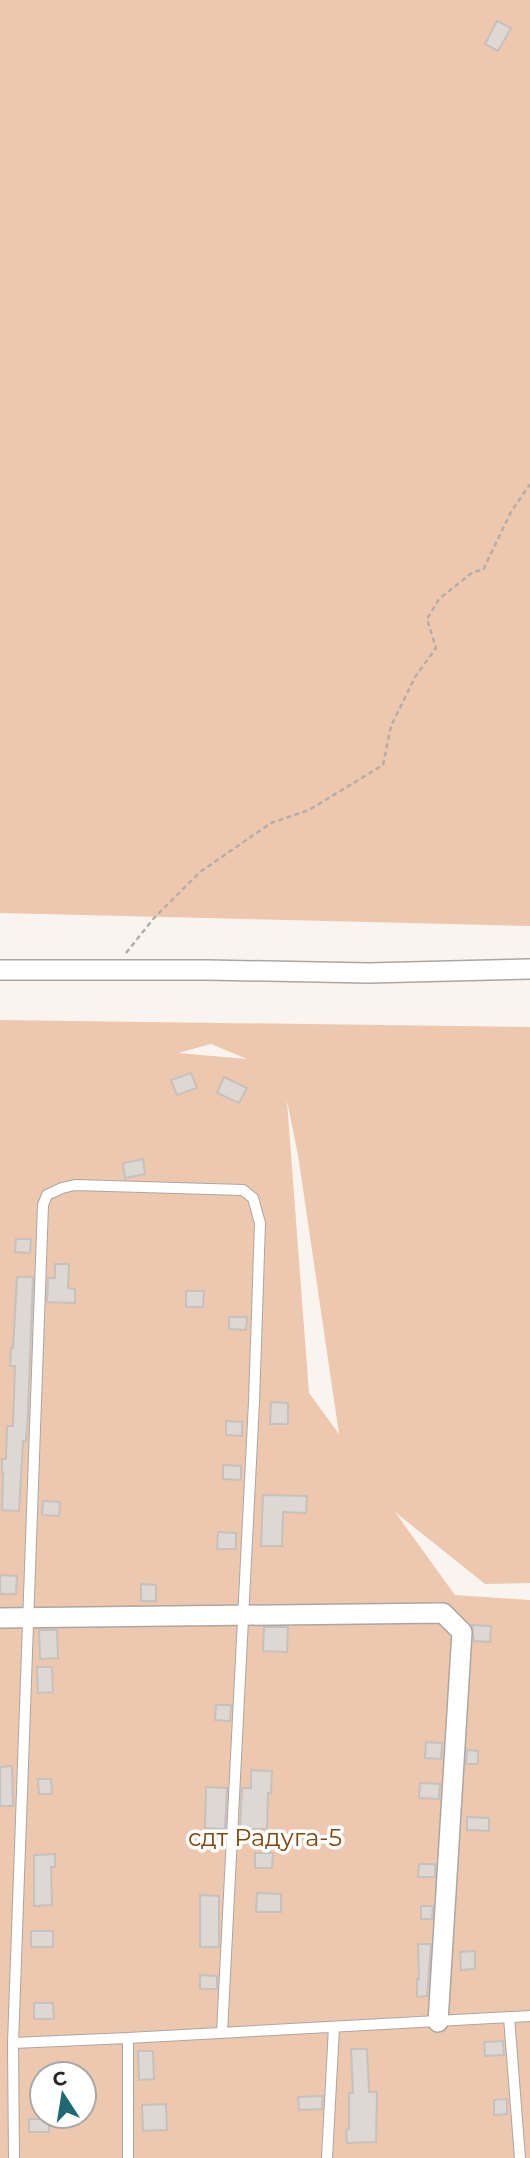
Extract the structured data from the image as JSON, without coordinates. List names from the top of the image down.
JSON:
{
  "parks": ["сдт Радуга-5"],
  "north": "top"
}
